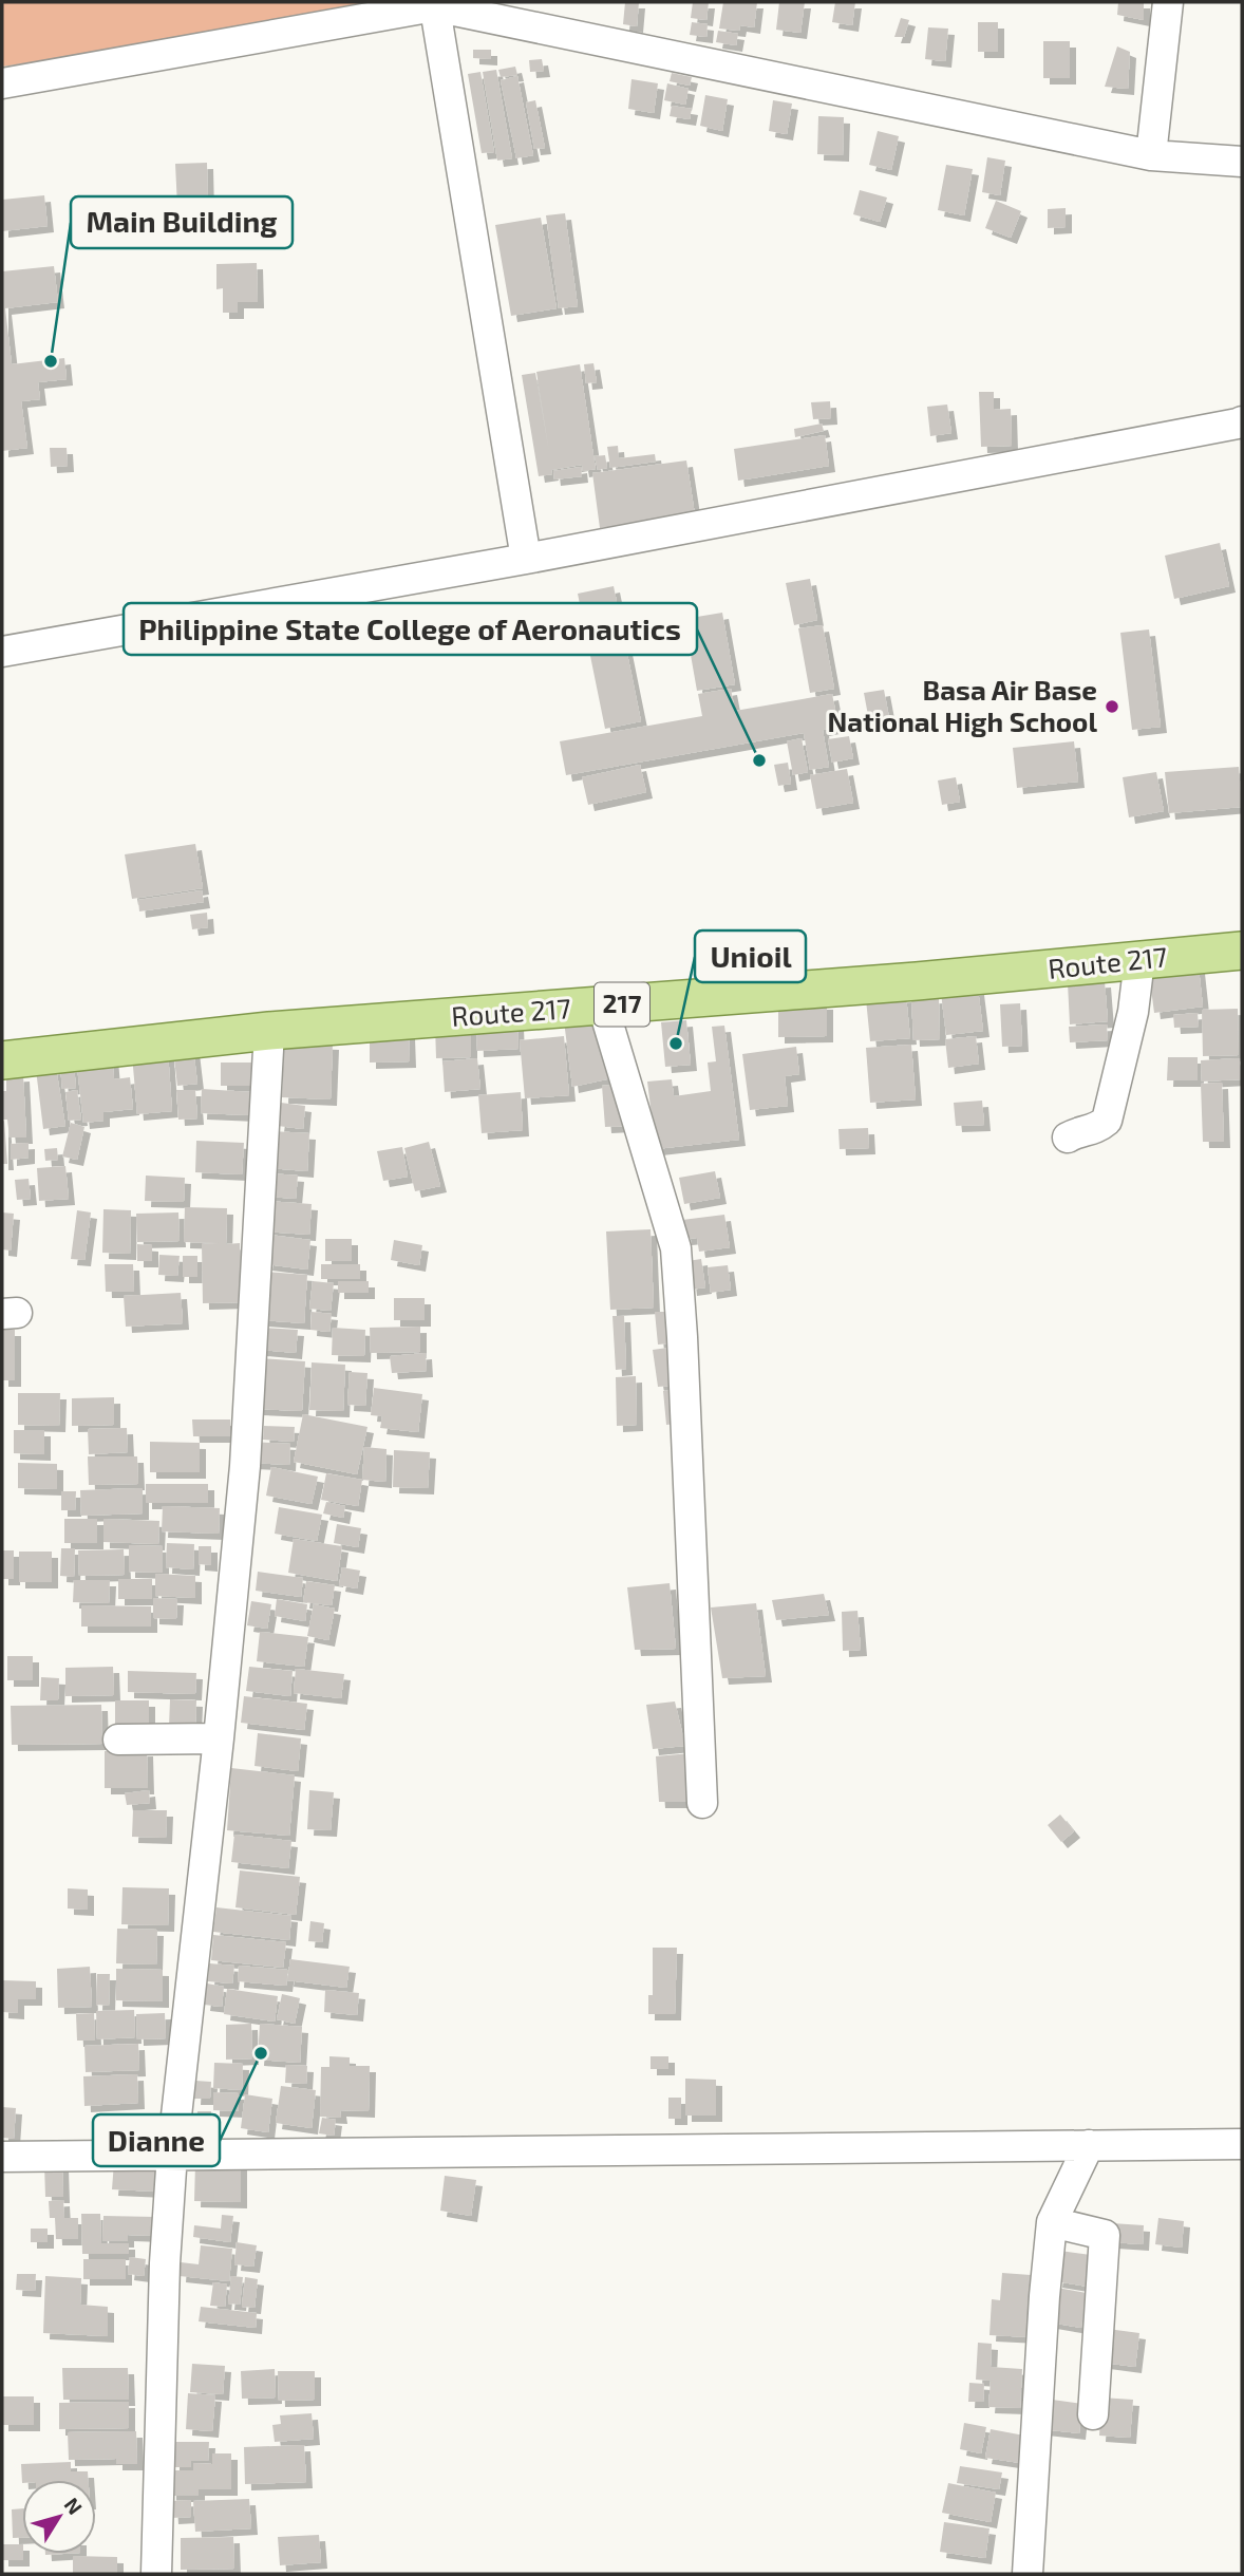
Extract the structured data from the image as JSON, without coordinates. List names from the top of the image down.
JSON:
{
  "streets": {
    "main road": ["Route 217", "217"]
  },
  "places": [
    "Main Building",
    "Basa Air Base National High School",
    "Philippine State College of Aeronautics",
    "Unioil",
    "Dianne"
  ],
  "north": "top right"
}
